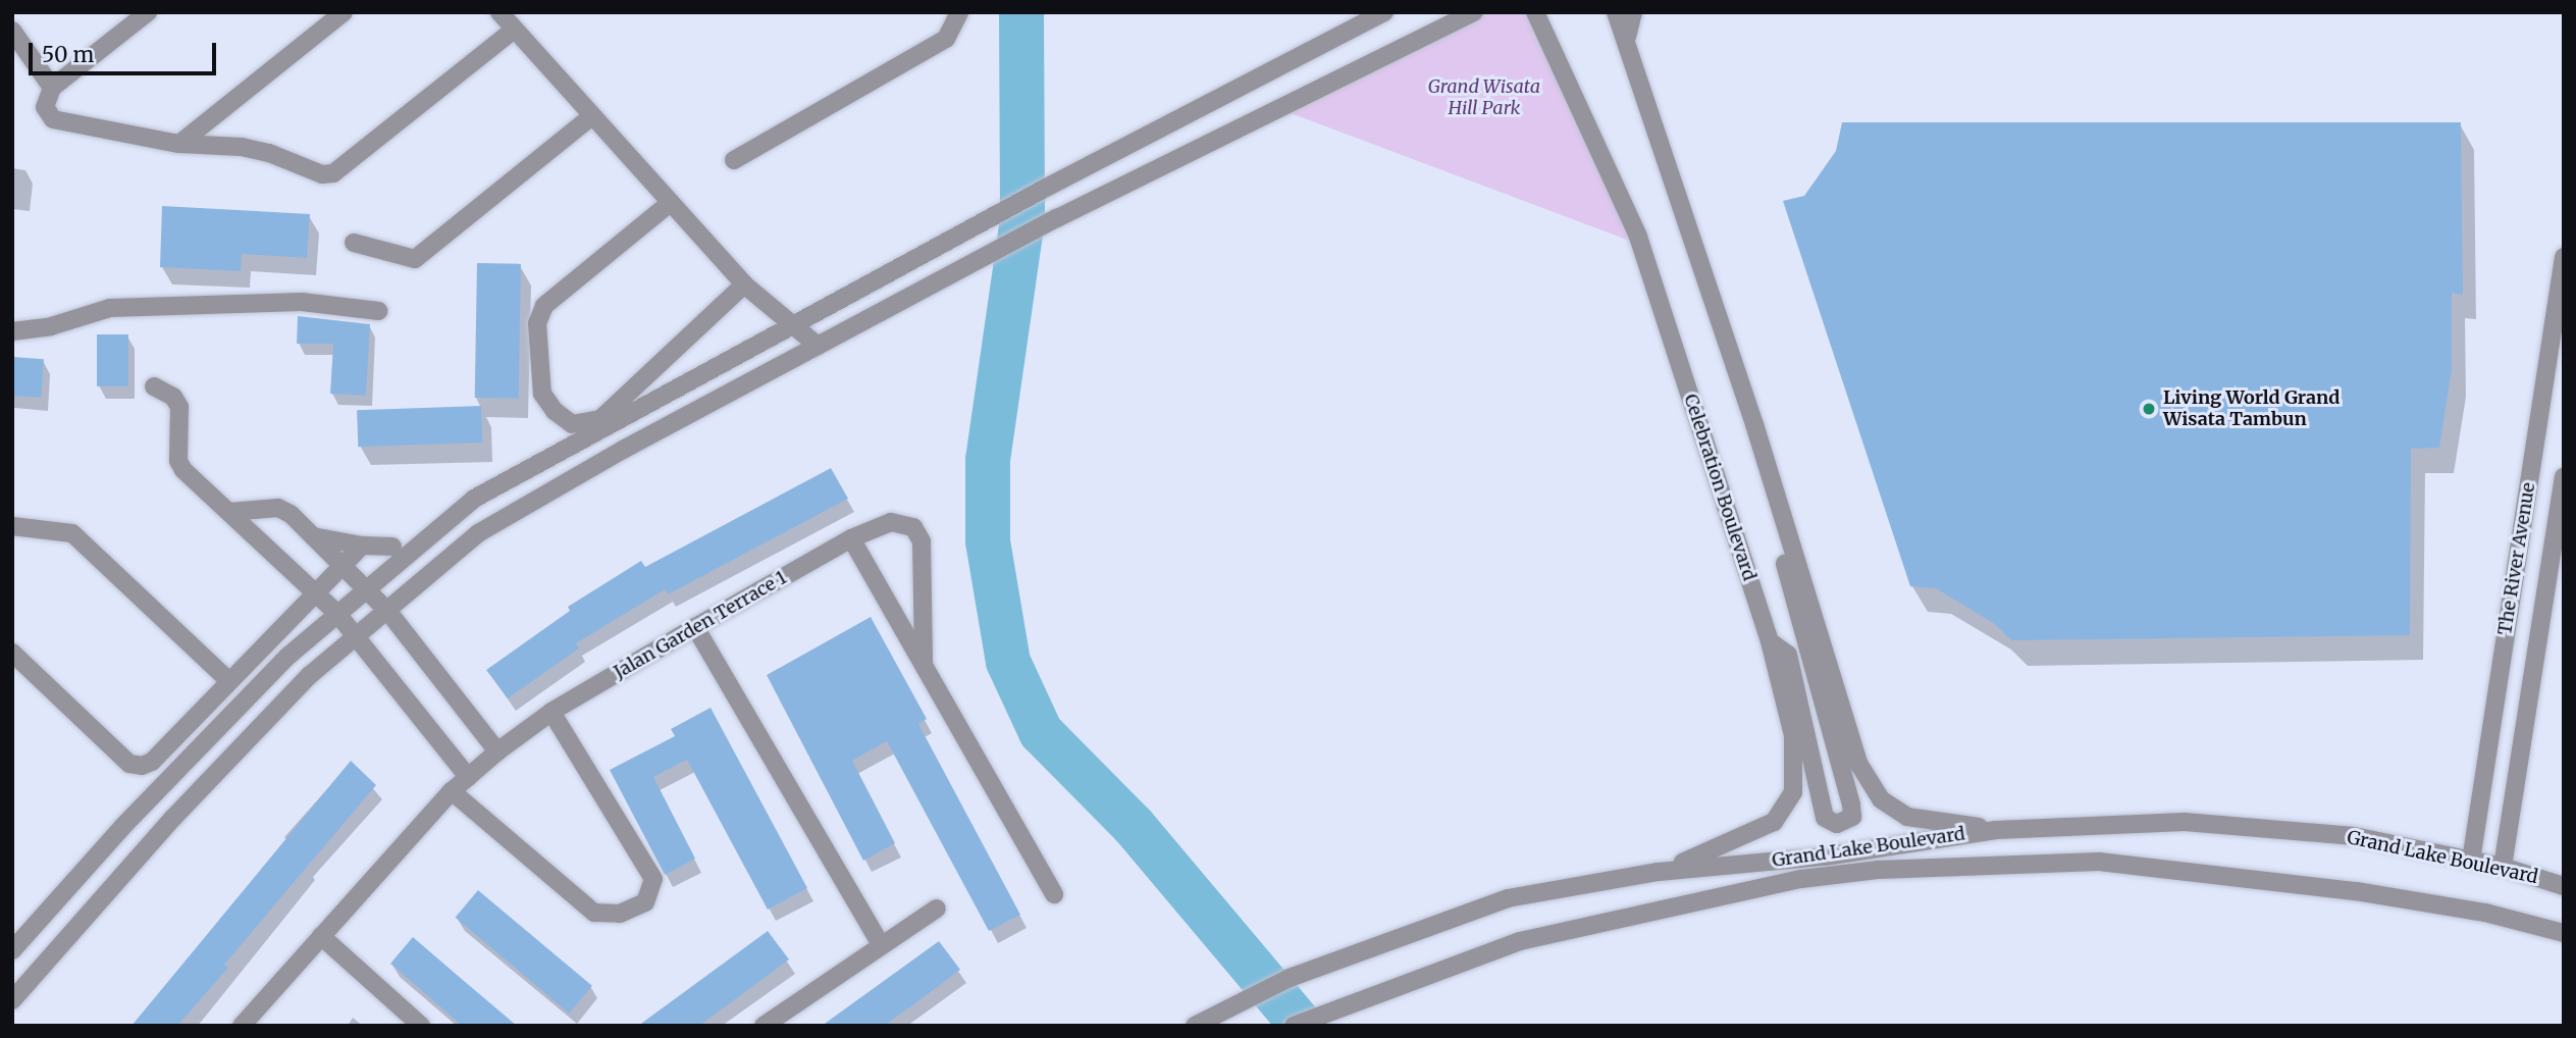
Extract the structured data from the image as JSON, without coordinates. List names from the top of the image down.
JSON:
{
  "streets": {
    "street": [
      "Celebration Boulevard",
      "The River Avenue",
      "Jalan Garden Terrace 1",
      "Grand Lake Boulevard"
    ]
  },
  "crossings": [
    ["Celebration Boulevard", "Grand Lake Boulevard"],
    ["The River Avenue", "Grand Lake Boulevard"]
  ],
  "parks": ["Grand Wisata Hill Park"],
  "places": ["Living World Grand Wisata Tambun"],
  "scale_bar": "50 m"
}
